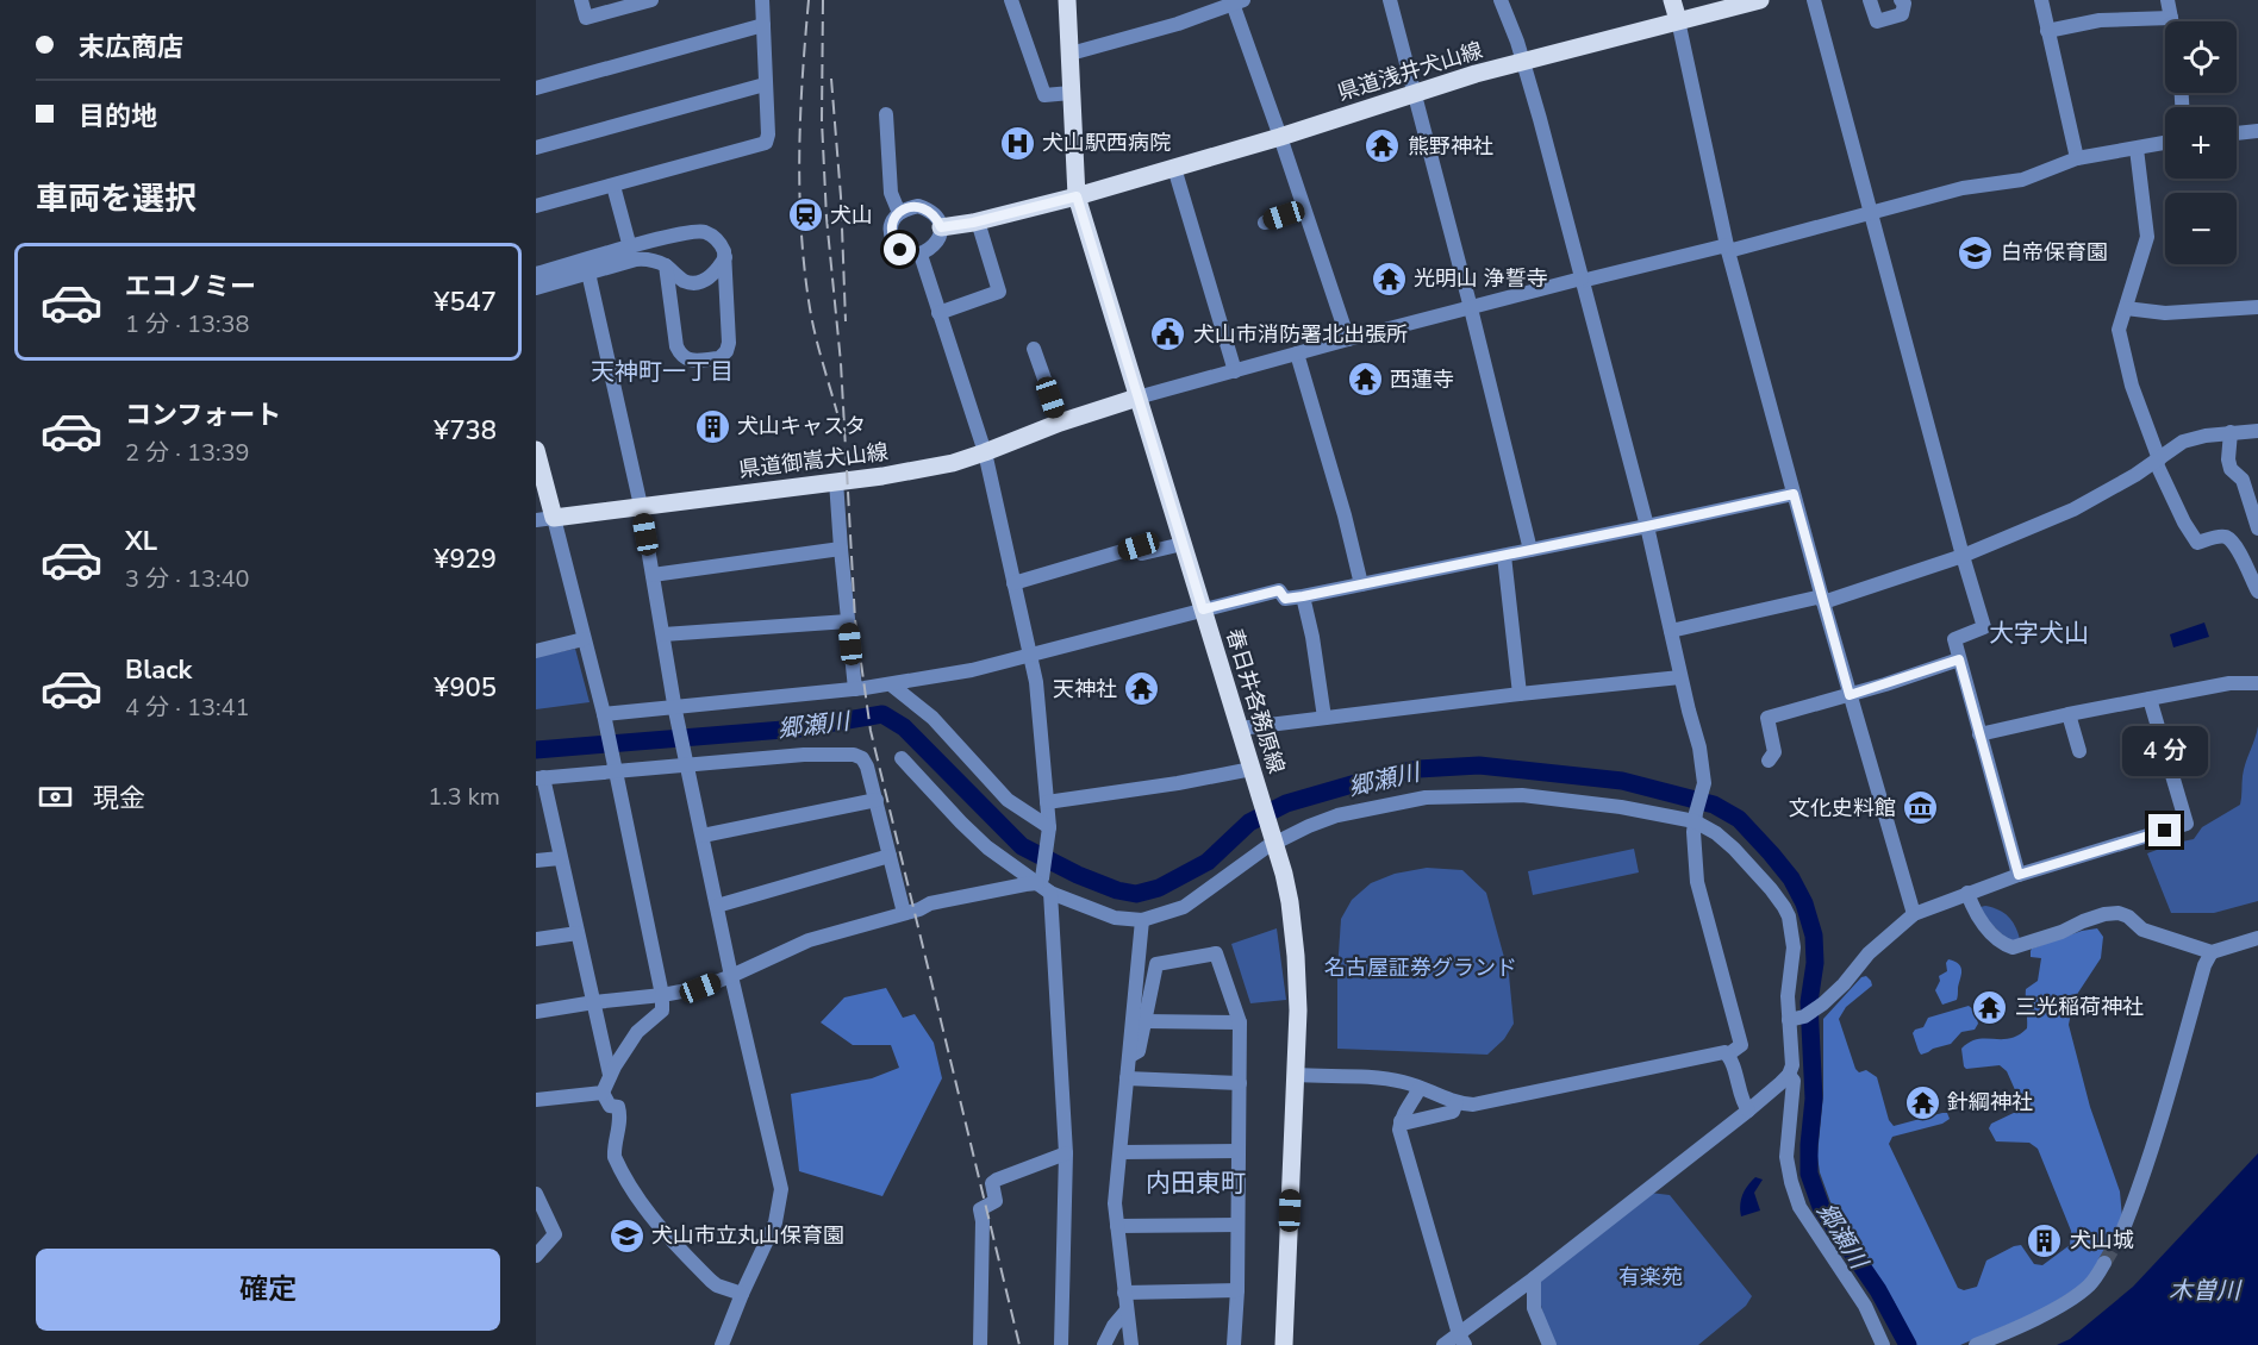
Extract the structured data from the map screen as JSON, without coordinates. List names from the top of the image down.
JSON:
{
  "streets": {
    "main road": ["県道浅井犬山線", "県道御嵩犬山線", "春日井各務原線"]
  },
  "crossings": [
    ["県道浅井犬山線", "春日井各務原線"],
    ["県道御嵩犬山線", "春日井各務原線"]
  ],
  "districts": ["天神町一丁目", "大字犬山", "内田東町"],
  "water": ["郷瀬川", "木曽川"],
  "parks": ["名古屋証券グランド", "有楽苑"],
  "places": {
    "hospital": ["犬山駅西病院"],
    "temple": [
      "熊野神社",
      "光明山 浄誓寺",
      "西蓮寺",
      "天神社",
      "三光稲荷神社",
      "針綱神社"
    ],
    "station": ["犬山"],
    "school or university": ["白帝保育園", "犬山市立丸山保育園"],
    "public building": ["犬山市消防署北出張所"],
    "building": ["犬山キャスタ", "犬山城"],
    "museum": ["文化史料館"]
  },
  "page": {
    "banner": ["末広商店", "目的地"],
    "map_buttons": ["+", "−"],
    "heading": "車両を選択",
    "list": [
      {
        "name": "エコノミー",
        "note": "1 分 · 13:38",
        "value": "¥547"
      },
      {
        "name": "コンフォート",
        "note": "2 分 · 13:39",
        "value": "¥738"
      },
      {
        "name": "XL",
        "note": "3 分 · 13:40",
        "value": "¥929"
      },
      {
        "name": "Black",
        "note": "4 分 · 13:41",
        "value": "¥905"
      }
    ],
    "bubble": "4 分",
    "pay": ["現金", "1.3 km"],
    "buttons": "確定"
  }
}
